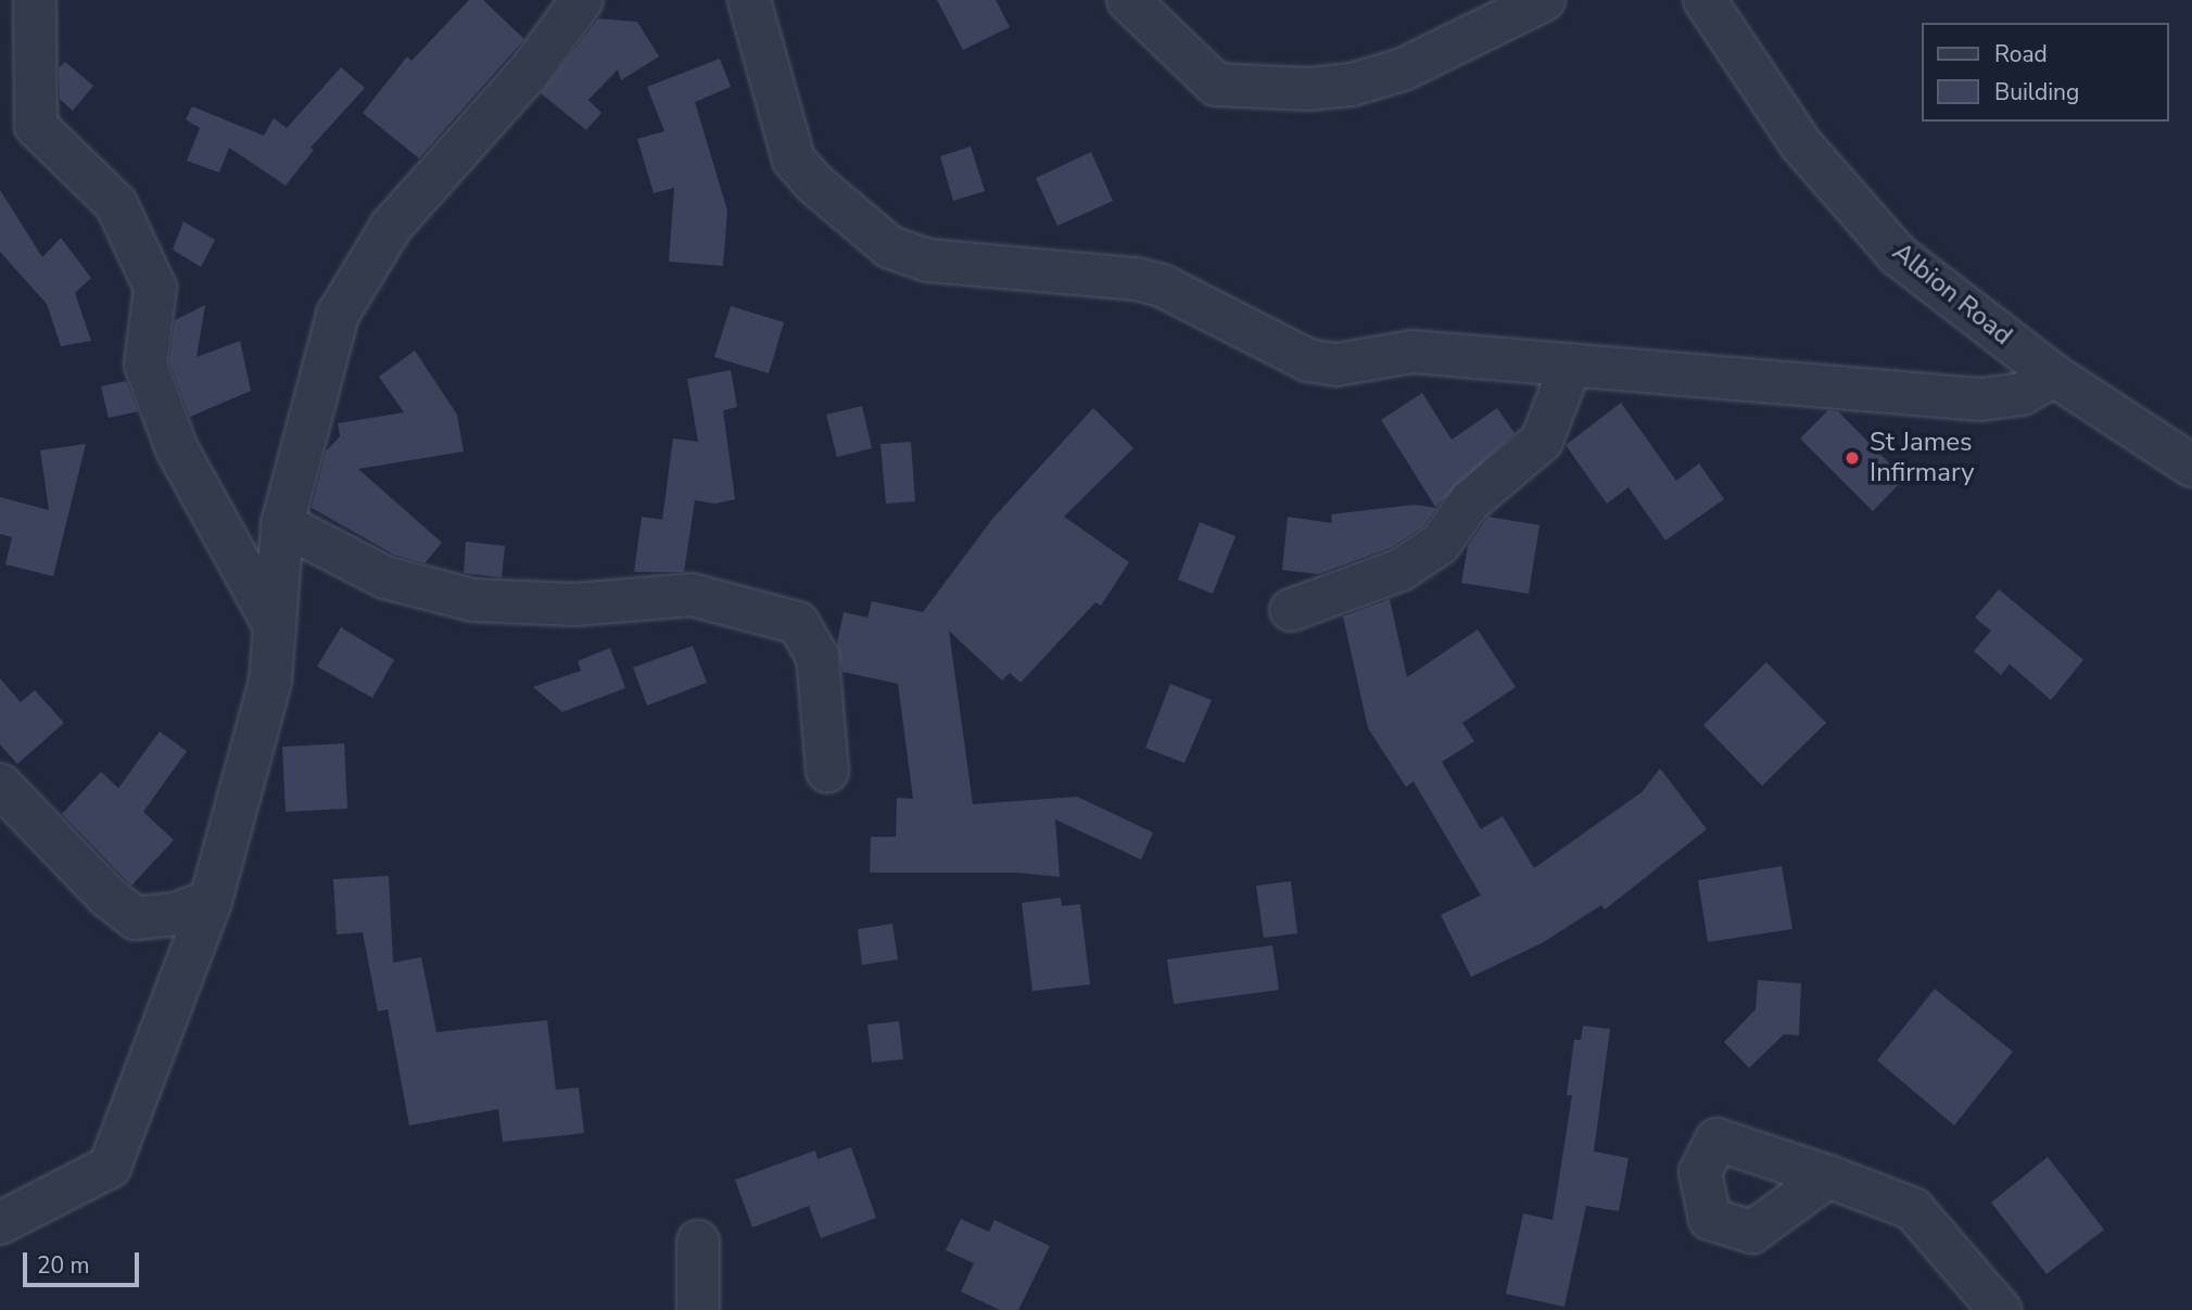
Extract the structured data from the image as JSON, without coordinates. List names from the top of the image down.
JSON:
{
  "streets": {
    "street": ["Albion Road"]
  },
  "places": ["St James Infirmary"],
  "legend": ["Road", "Building"],
  "scale_bar": "20 m"
}
